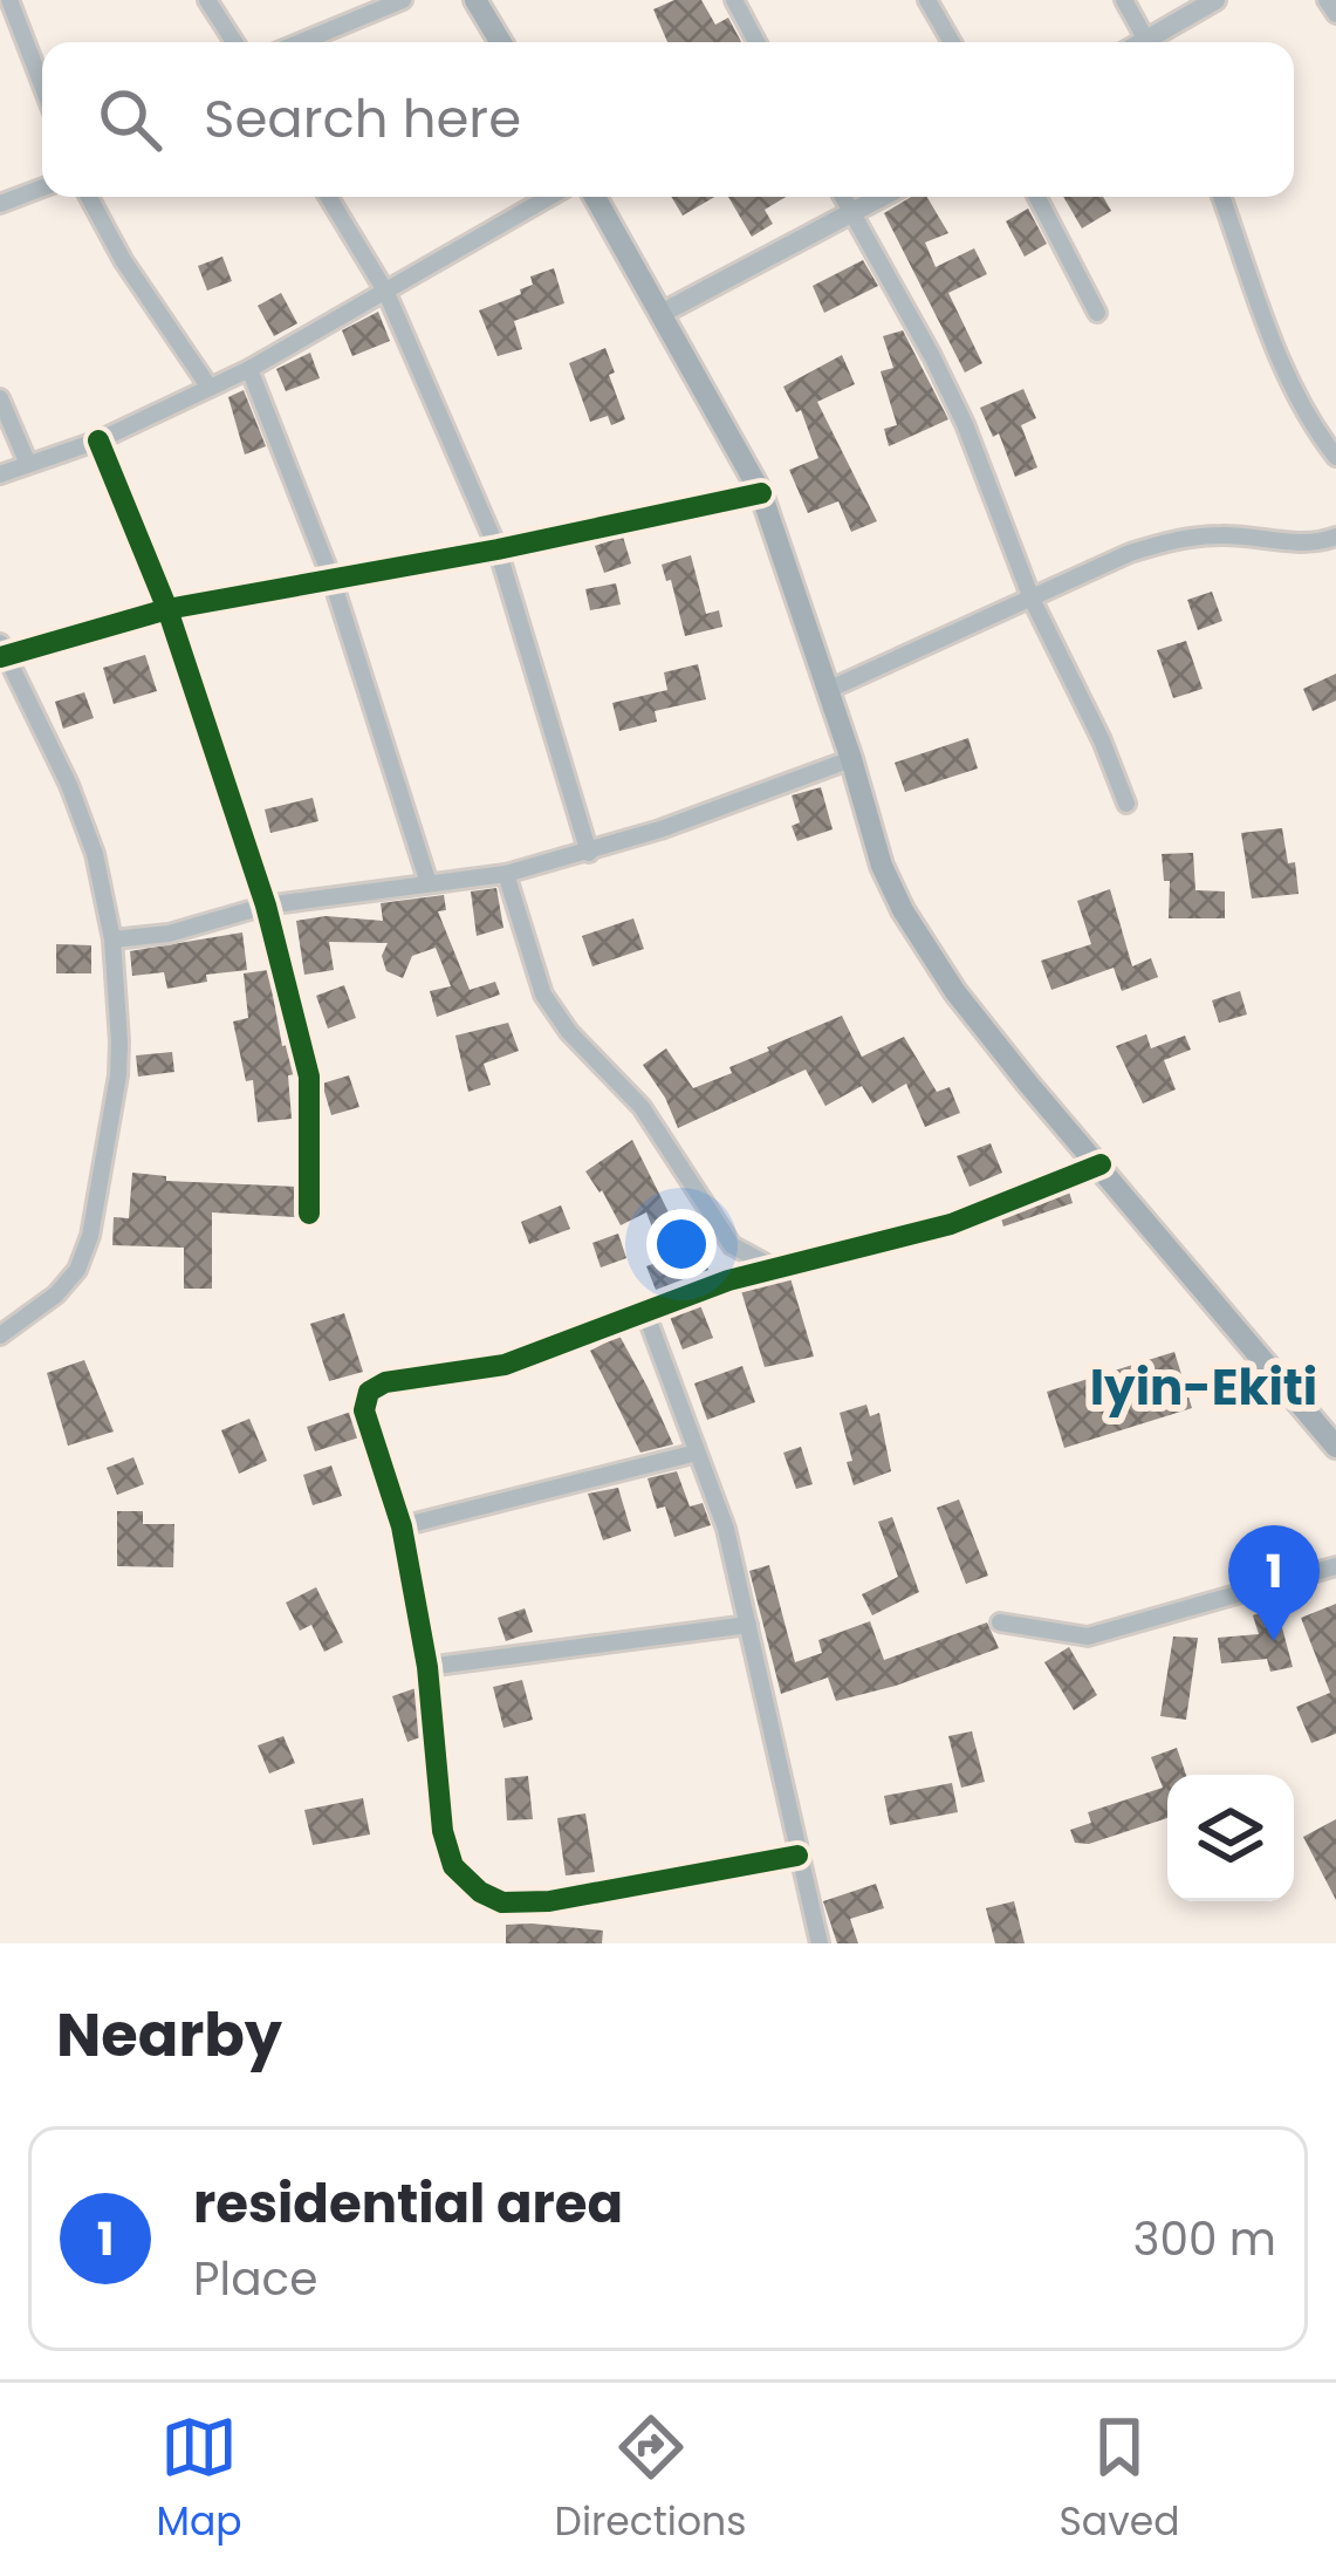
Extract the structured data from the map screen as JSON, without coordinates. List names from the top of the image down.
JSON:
{
  "districts": ["Iyin-Ekiti"],
  "page": {
    "search": "Search here",
    "pins": "1",
    "heading": "Nearby",
    "list": [
      {
        "mark": "1",
        "name": "residential area",
        "note": "Place",
        "value": "300 m"
      }
    ],
    "nav": ["Map", "Directions", "Saved"]
  }
}
